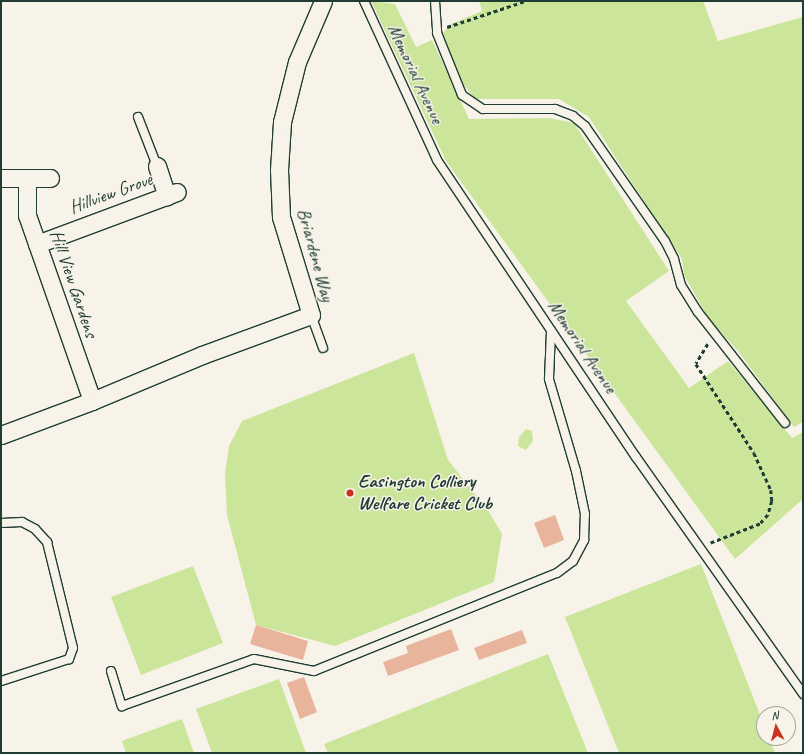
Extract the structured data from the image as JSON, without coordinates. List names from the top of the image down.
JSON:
{
  "streets": {
    "street": ["Hillview Grove", "Briardene Way", "Hill View Gardens"],
    "lane": ["Memorial Avenue"]
  },
  "crossings": [
    ["Hillview Grove", "Hill View Gardens"],
    ["Briardene Way", "Hill View Gardens"]
  ],
  "places": ["Easington Colliery Welfare Cricket Club"],
  "north": "top"
}
